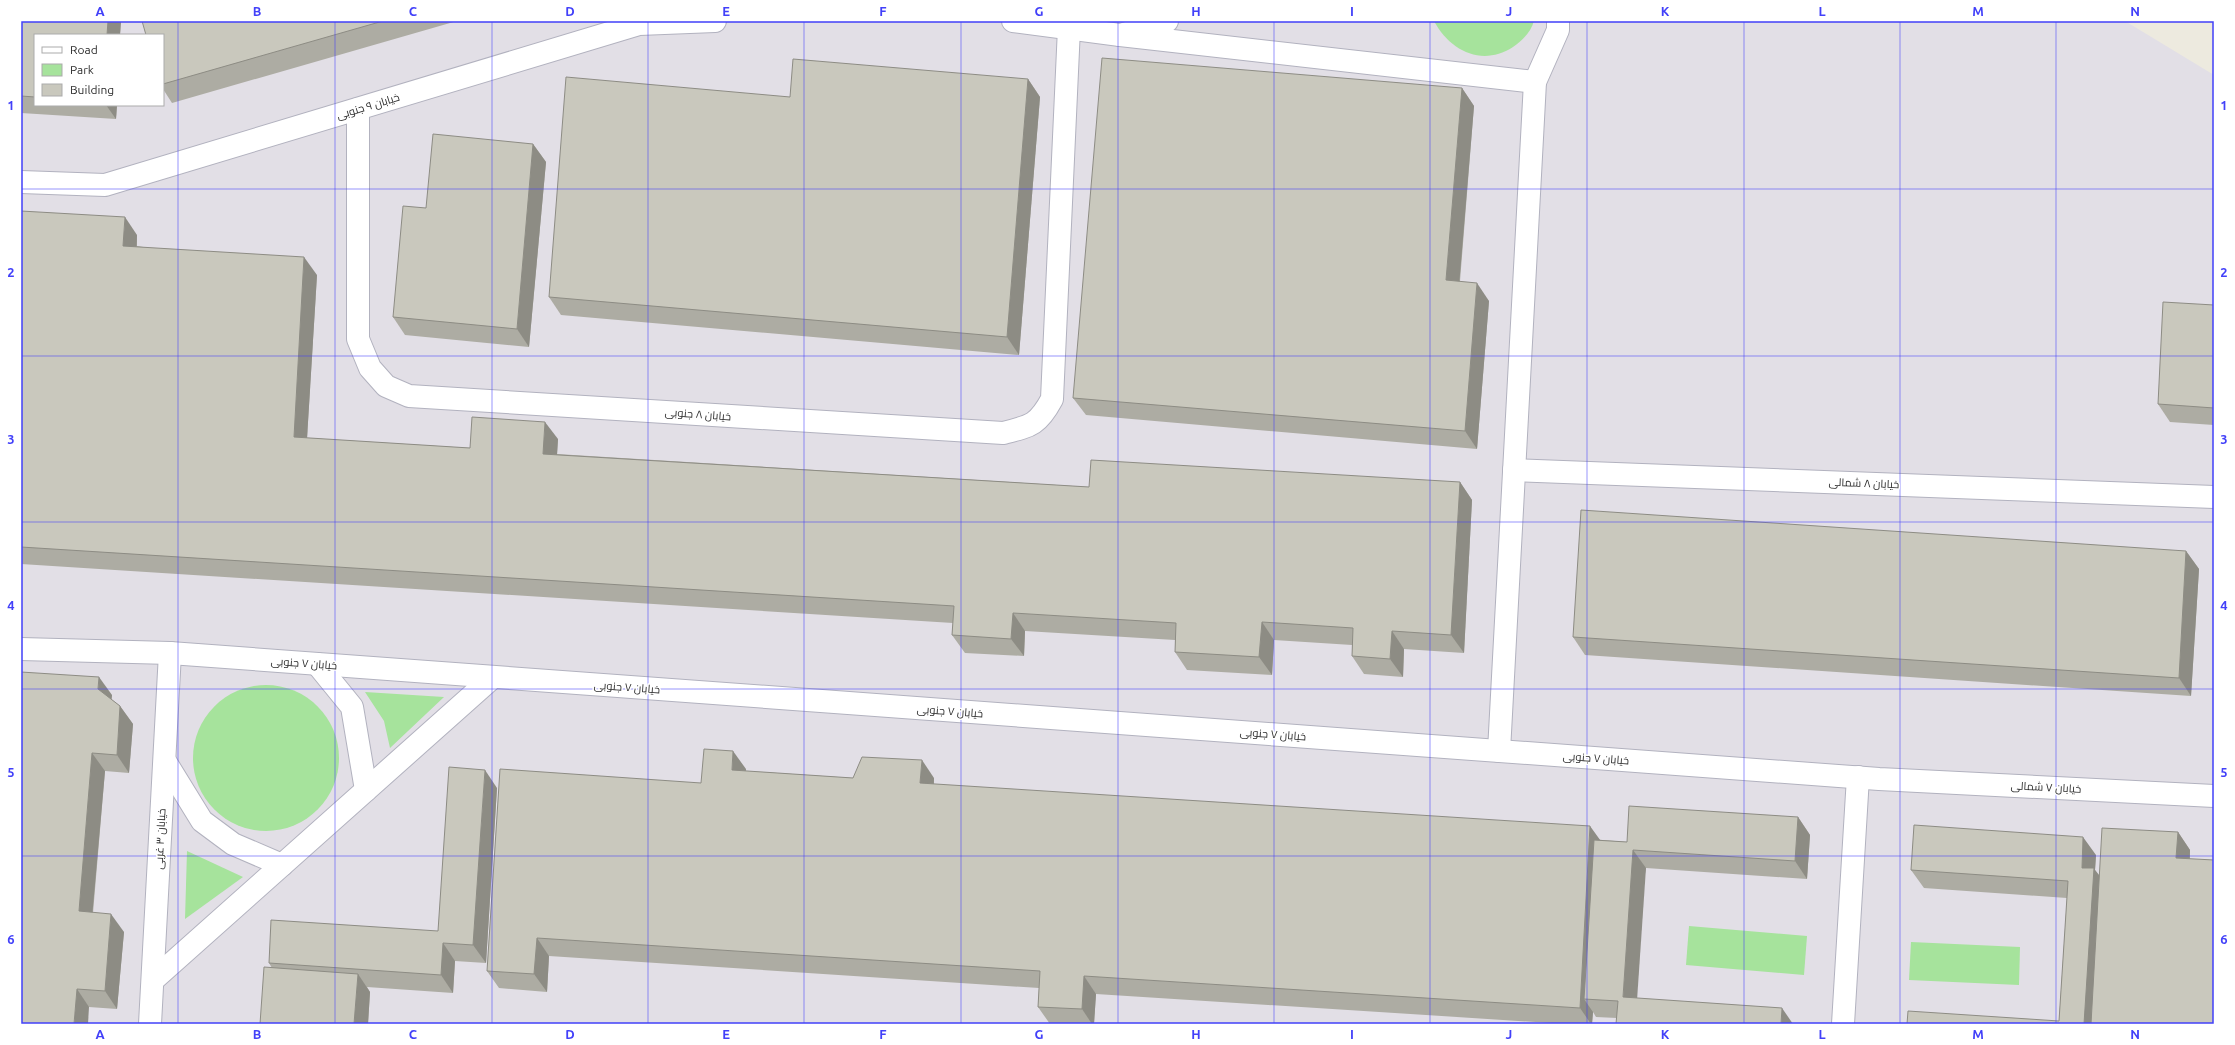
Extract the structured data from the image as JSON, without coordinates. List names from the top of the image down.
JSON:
{
  "streets": {
    "street": [
      "خیابان ۹ جنوبی",
      "خیابان ۸ جنوبی",
      "خیابان ۸ شمالی",
      "خیابان ۷ جنوبی",
      "خیابان ۷ شمالی",
      "خیابان ۳ غربی"
    ]
  },
  "crossings": [
    ["خیابان ۹ جنوبی", "خیابان ۸ جنوبی"],
    ["خیابان ۷ جنوبی", "خیابان ۷ شمالی"],
    ["خیابان ۷ جنوبی", "خیابان ۳ غربی"]
  ],
  "legend": ["Road", "Park", "Building"],
  "grid": {
    "columns": [
      "A",
      "B",
      "C",
      "D",
      "E",
      "F",
      "G",
      "H",
      "I",
      "J",
      "K",
      "L",
      "M",
      "N"
    ],
    "rows": [
      "1",
      "2",
      "3",
      "4",
      "5",
      "6"
    ]
  }
}
